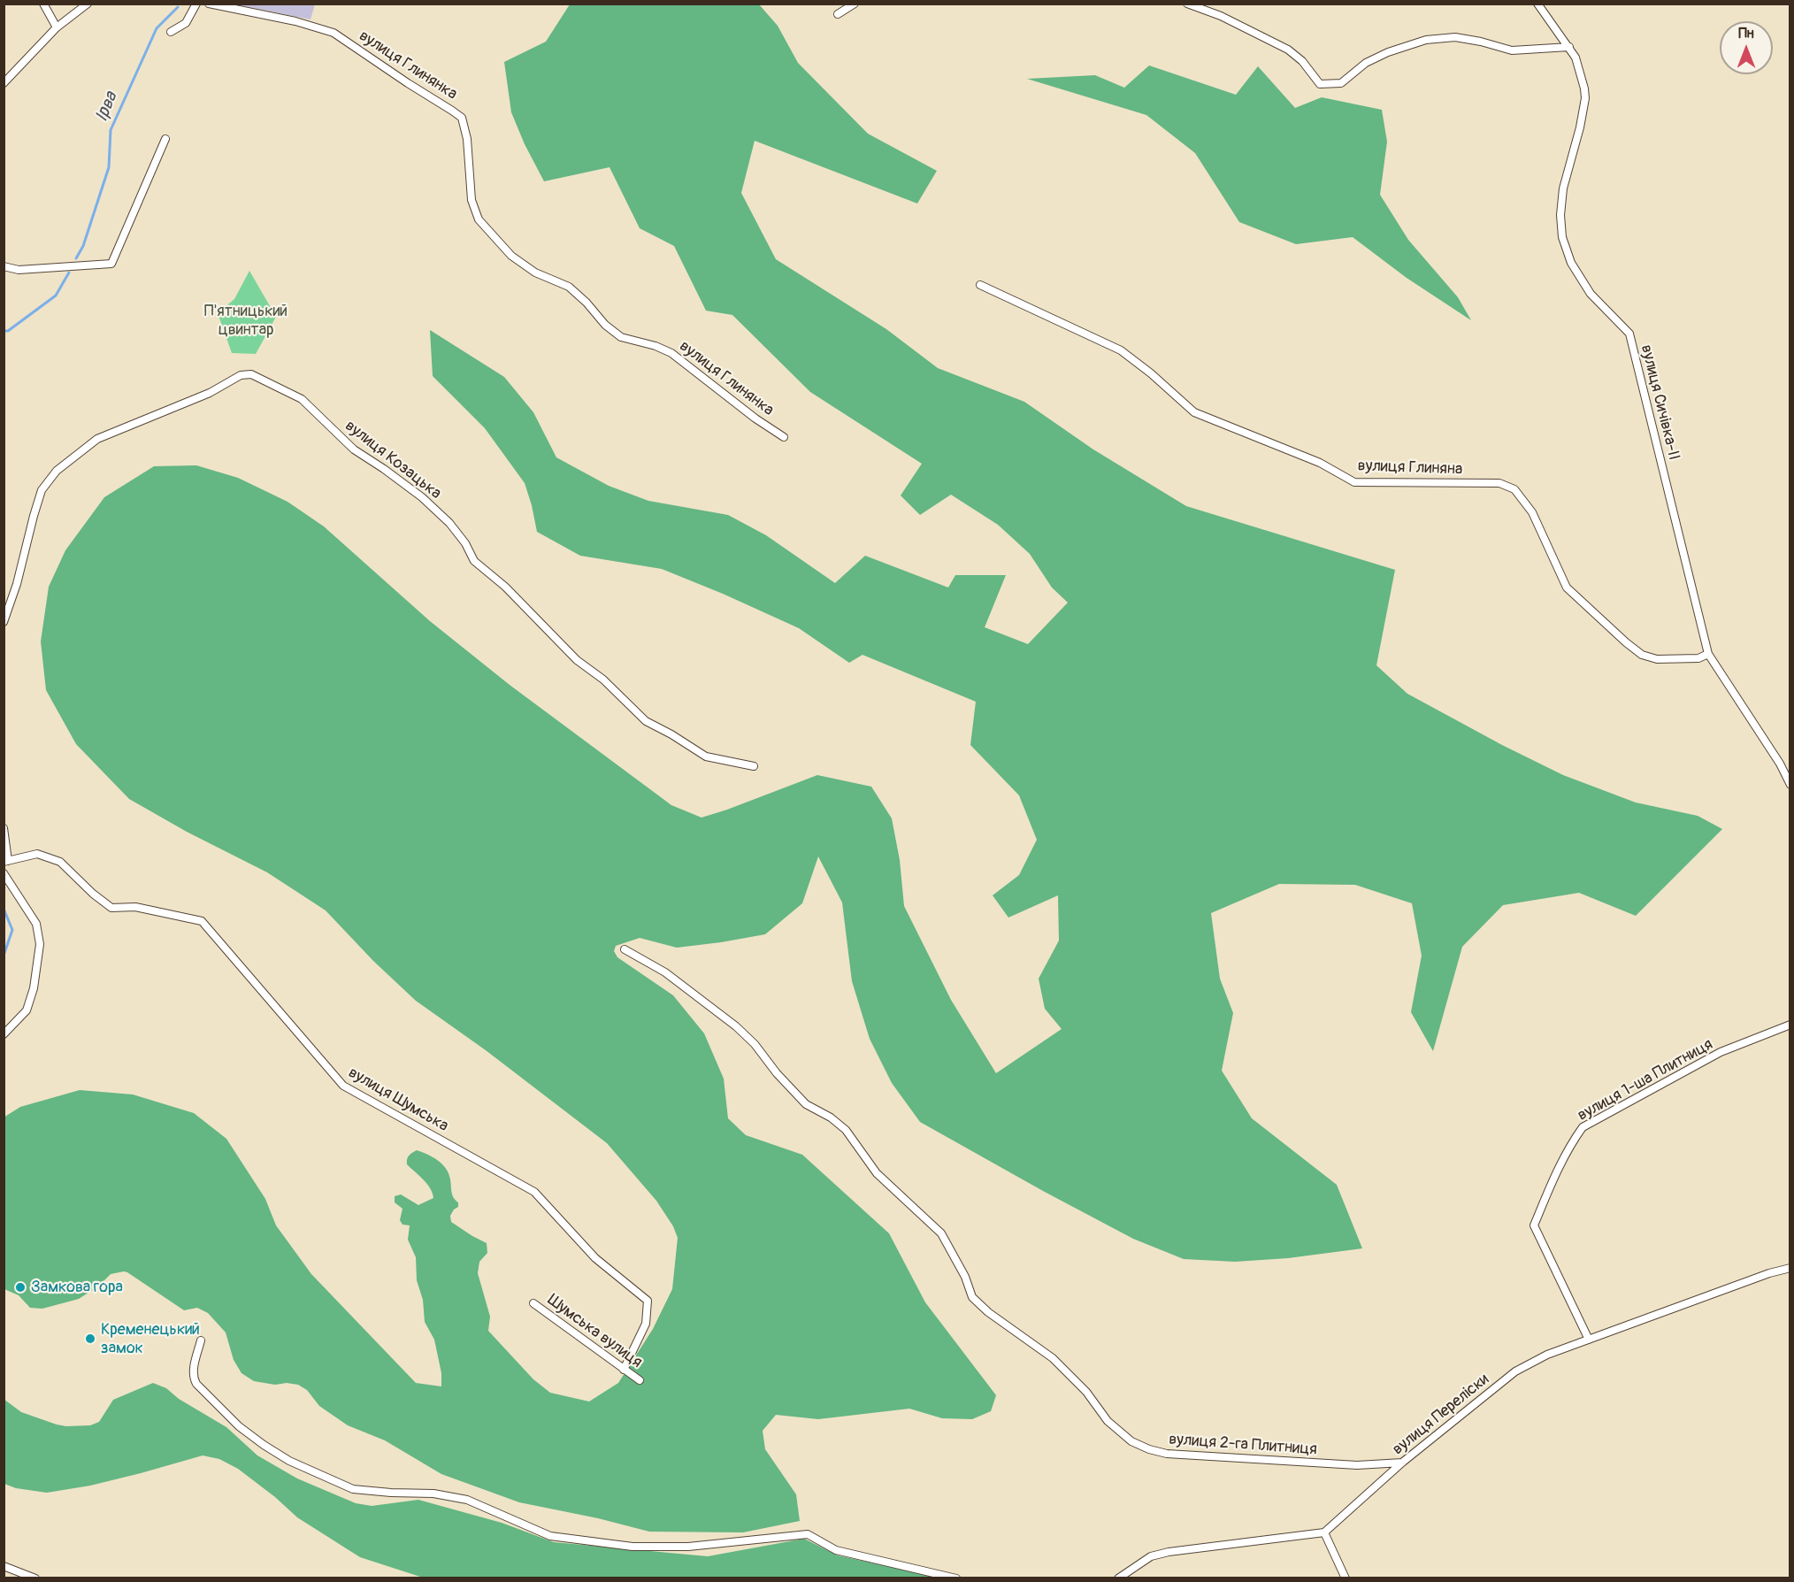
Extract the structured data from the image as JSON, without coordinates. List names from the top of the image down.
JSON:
{
  "streets": {
    "street": [
      "вулиця Глинянка",
      "вулиця Сичівка-II",
      "вулиця Козацька",
      "вулиця Глиняна",
      "вулиця 1-ша Плитниця",
      "вулиця Шумська",
      "Шумська вулиця",
      "вулиця Переліски",
      "вулиця 2-га Плитниця"
    ]
  },
  "crossings": [
    ["вулиця Сичівка-II", "вулиця Глиняна"],
    ["вулиця 1-ша Плитниця", "вулиця Переліски"],
    ["вулиця Шумська", "Шумська вулиця"],
    ["вулиця Переліски", "вулиця 2-га Плитниця"]
  ],
  "water": ["Ірва"],
  "parks": ["П'ятницький цвинтар"],
  "places": ["Замкова гора", "Кременецький замок"],
  "north": "top"
}
